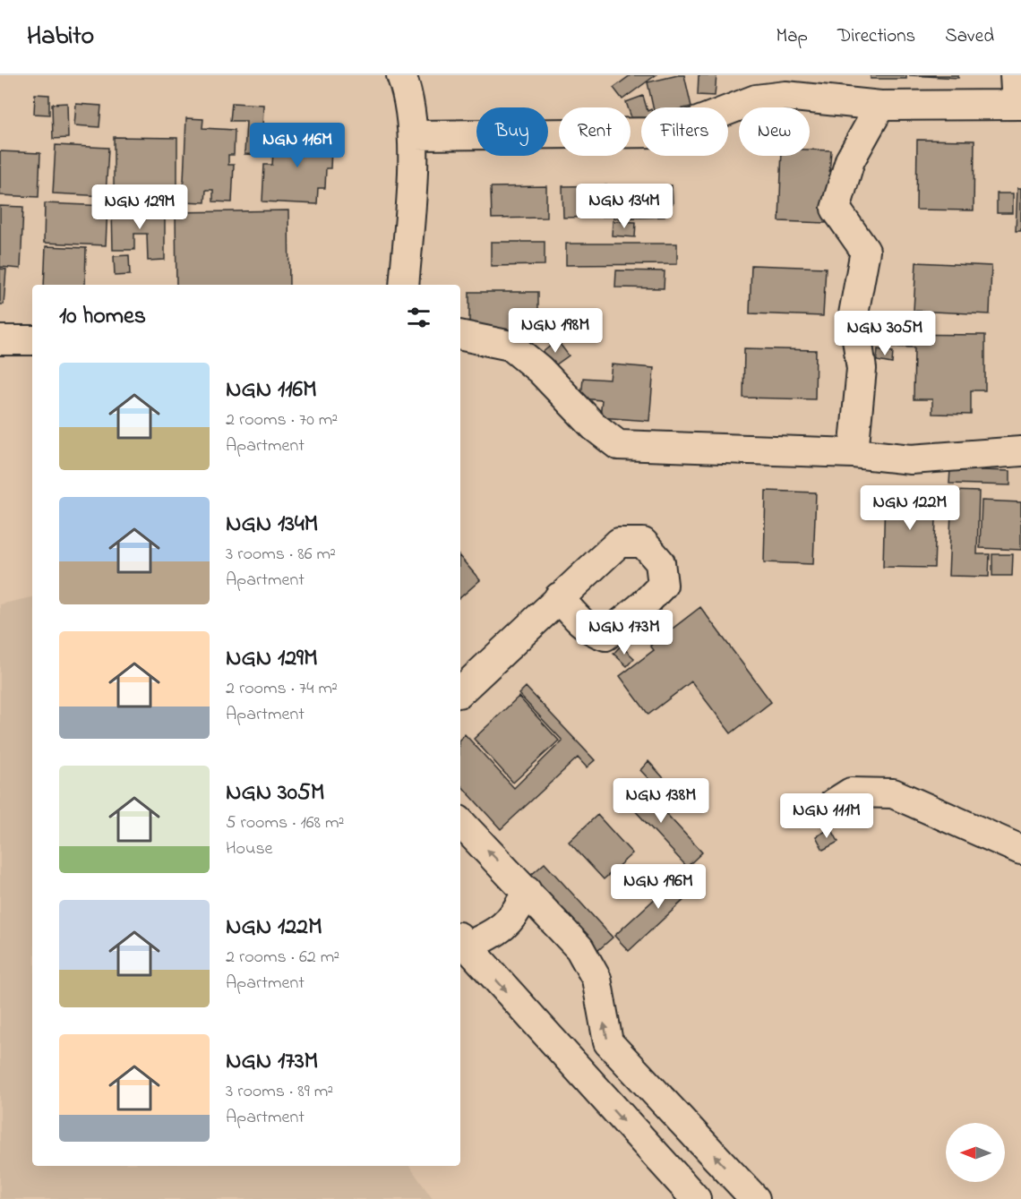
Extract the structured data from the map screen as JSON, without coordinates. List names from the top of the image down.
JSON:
{
  "north": "left",
  "page": {
    "header": "Habito",
    "nav": ["Map", "Directions", "Saved"],
    "chip": [
      "Buy",
      "Rent",
      "Filters",
      "New"
    ],
    "price": [
      "NGN 116M",
      "NGN 134M",
      "NGN 129M",
      "NGN 198M",
      "NGN 305M",
      "NGN 122M",
      "NGN 173M",
      "NGN 138M",
      "NGN 111M",
      "NGN 196M"
    ],
    "heading": "10 homes",
    "list": [
      {
        "name": "NGN 116M",
        "note": "2 rooms · 70 m² · Apartment"
      },
      {
        "name": "NGN 134M",
        "note": "3 rooms · 86 m² · Apartment"
      },
      {
        "name": "NGN 129M",
        "note": "2 rooms · 74 m² · Apartment"
      },
      {
        "name": "NGN 305M",
        "note": "5 rooms · 168 m² · House"
      },
      {
        "name": "NGN 122M",
        "note": "2 rooms · 62 m² · Apartment"
      },
      {
        "name": "NGN 173M",
        "note": "3 rooms · 89 m² · Apartment"
      }
    ]
  }
}
